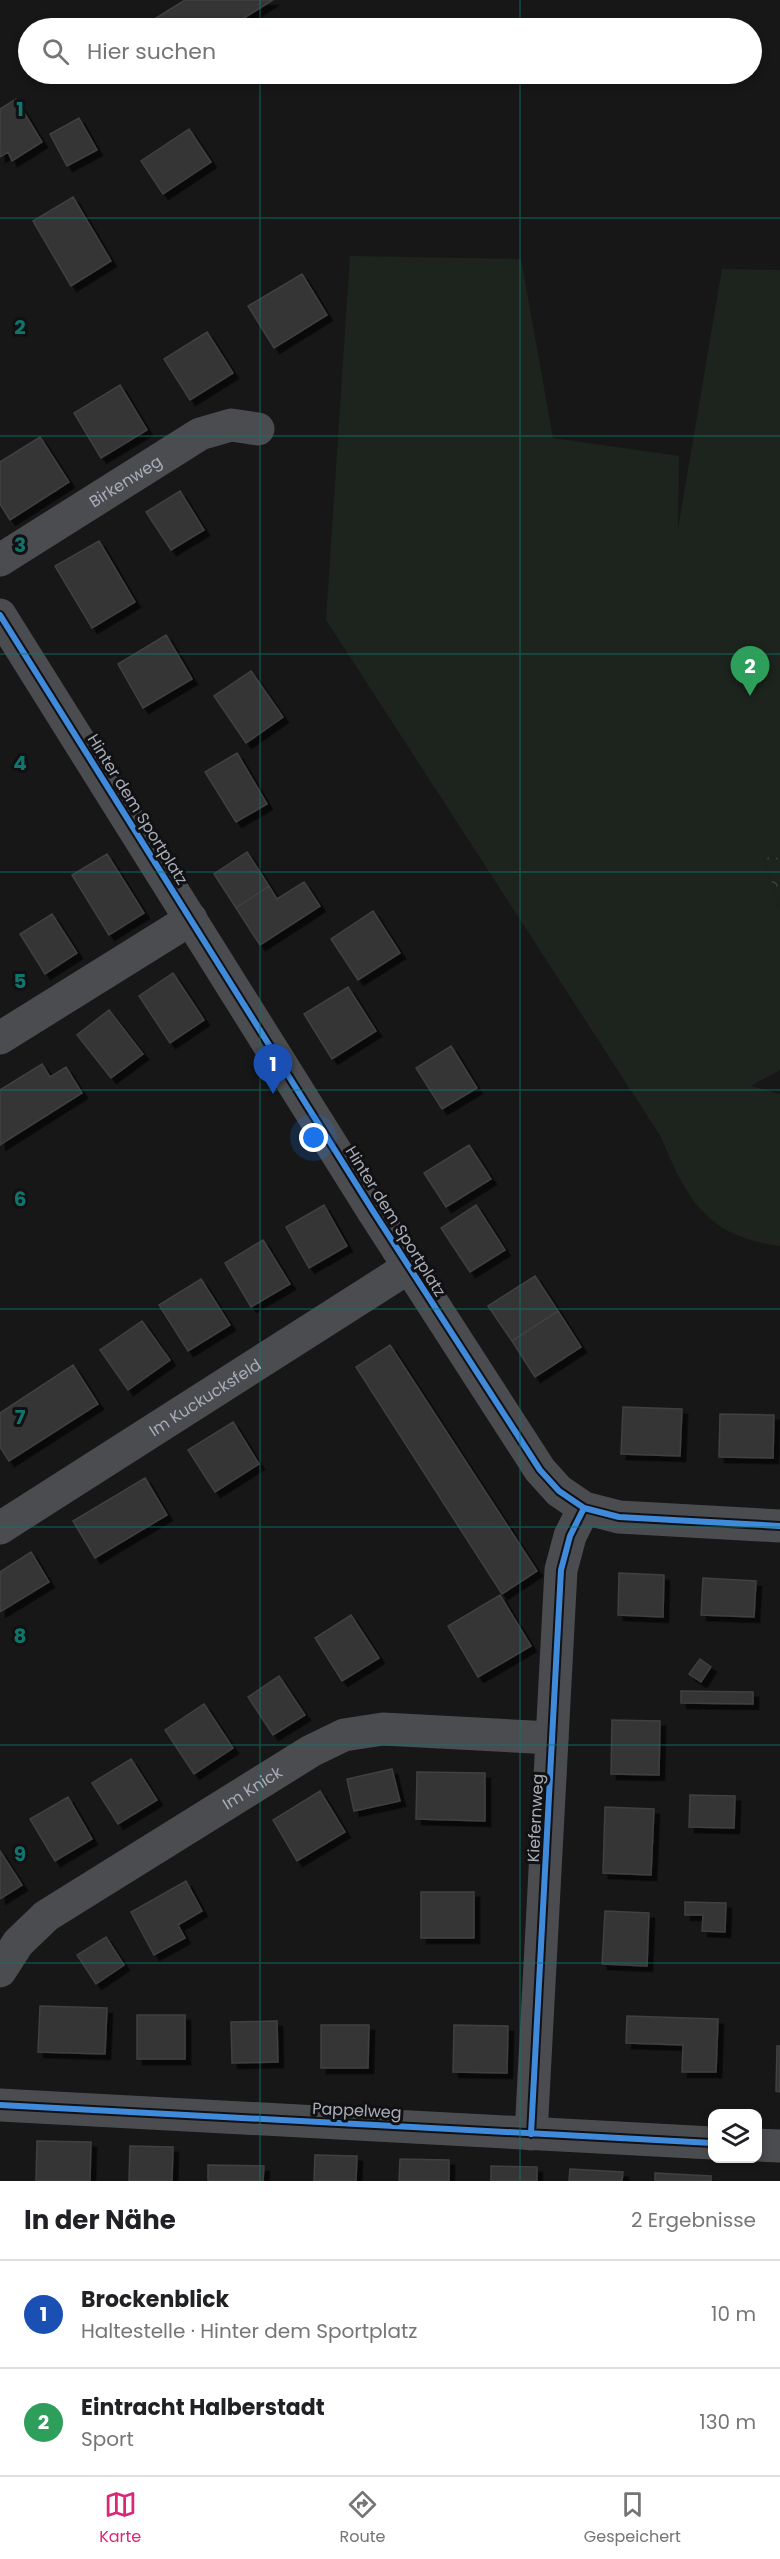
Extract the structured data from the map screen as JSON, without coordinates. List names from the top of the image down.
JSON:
{
  "streets": {
    "street": [
      "Birkenweg",
      "Hinter dem Sportplatz",
      "Im Kuckucksfeld",
      "Im Knick",
      "Kiefernweg",
      "Pappelweg"
    ]
  },
  "crossings": [
    ["Hinter dem Sportplatz", "Im Kuckucksfeld"],
    ["Hinter dem Sportplatz", "Kiefernweg"],
    ["Im Knick", "Kiefernweg"],
    ["Kiefernweg", "Pappelweg"]
  ],
  "page": {
    "search": "Hier suchen",
    "pins": ["2", "1"],
    "heading": ["In der Nähe", "2 Ergebnisse"],
    "list": [
      {
        "mark": "1",
        "name": "Brockenblick",
        "note": "Haltestelle · Hinter dem Sportplatz",
        "value": "10 m"
      },
      {
        "mark": "2",
        "name": "Eintracht Halberstadt",
        "note": "Sport",
        "value": "130 m"
      }
    ],
    "nav": ["Karte", "Route", "Gespeichert"]
  },
  "grid": {
    "rows": [
      "1",
      "2",
      "3",
      "4",
      "5",
      "6",
      "7",
      "8",
      "9"
    ]
  }
}
